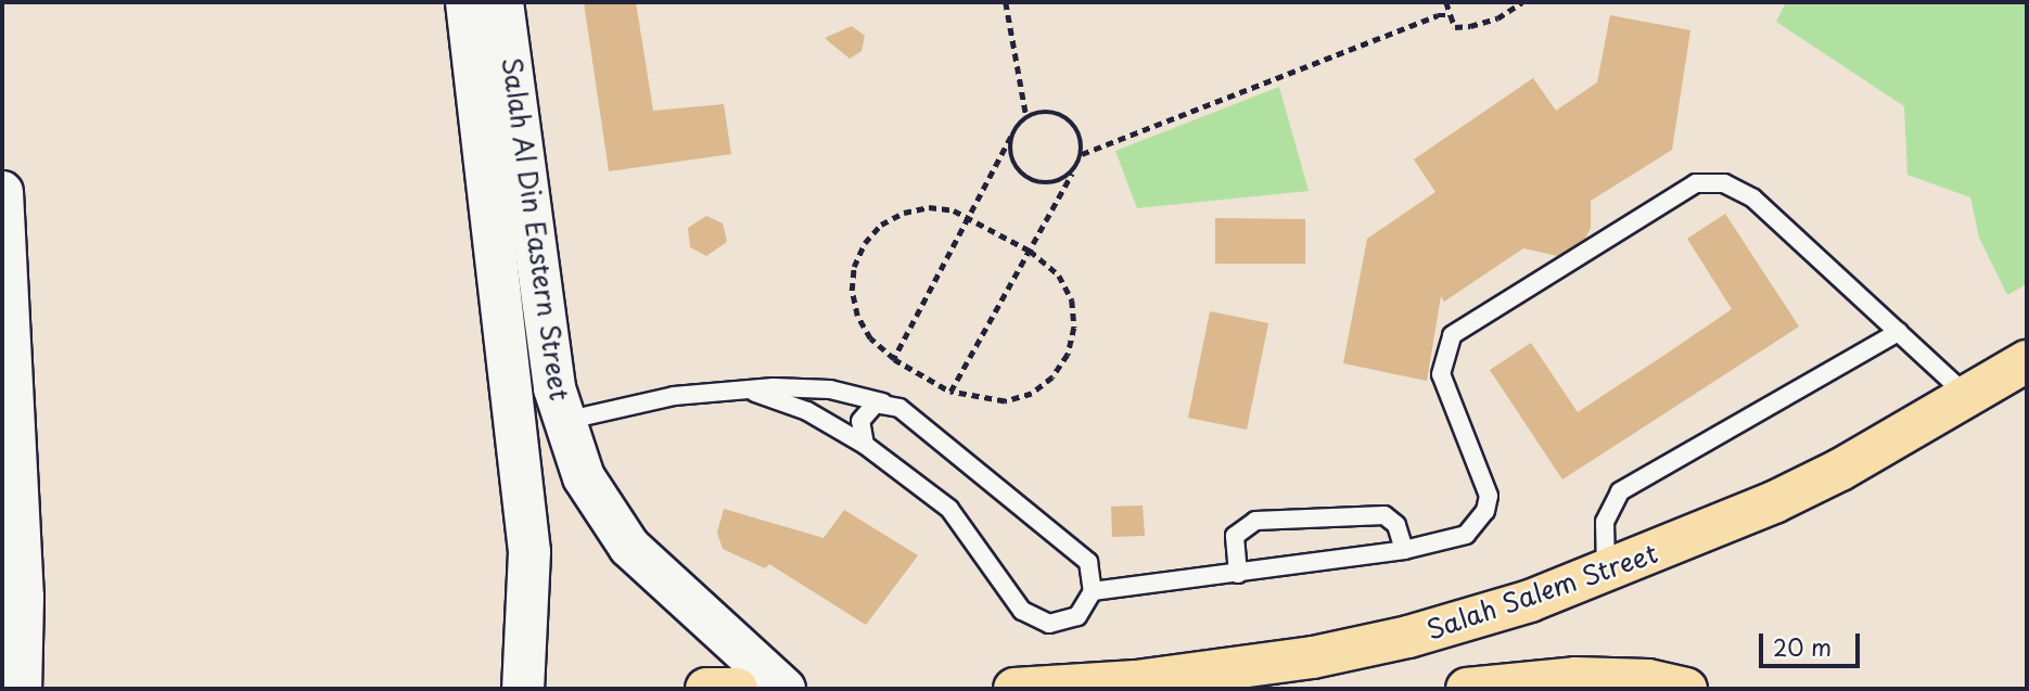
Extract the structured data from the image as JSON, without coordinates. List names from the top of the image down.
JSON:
{
  "streets": {
    "main road": ["Salah Al Din Eastern Street", "Salah Salem Street"]
  },
  "scale_bar": "20 m"
}
